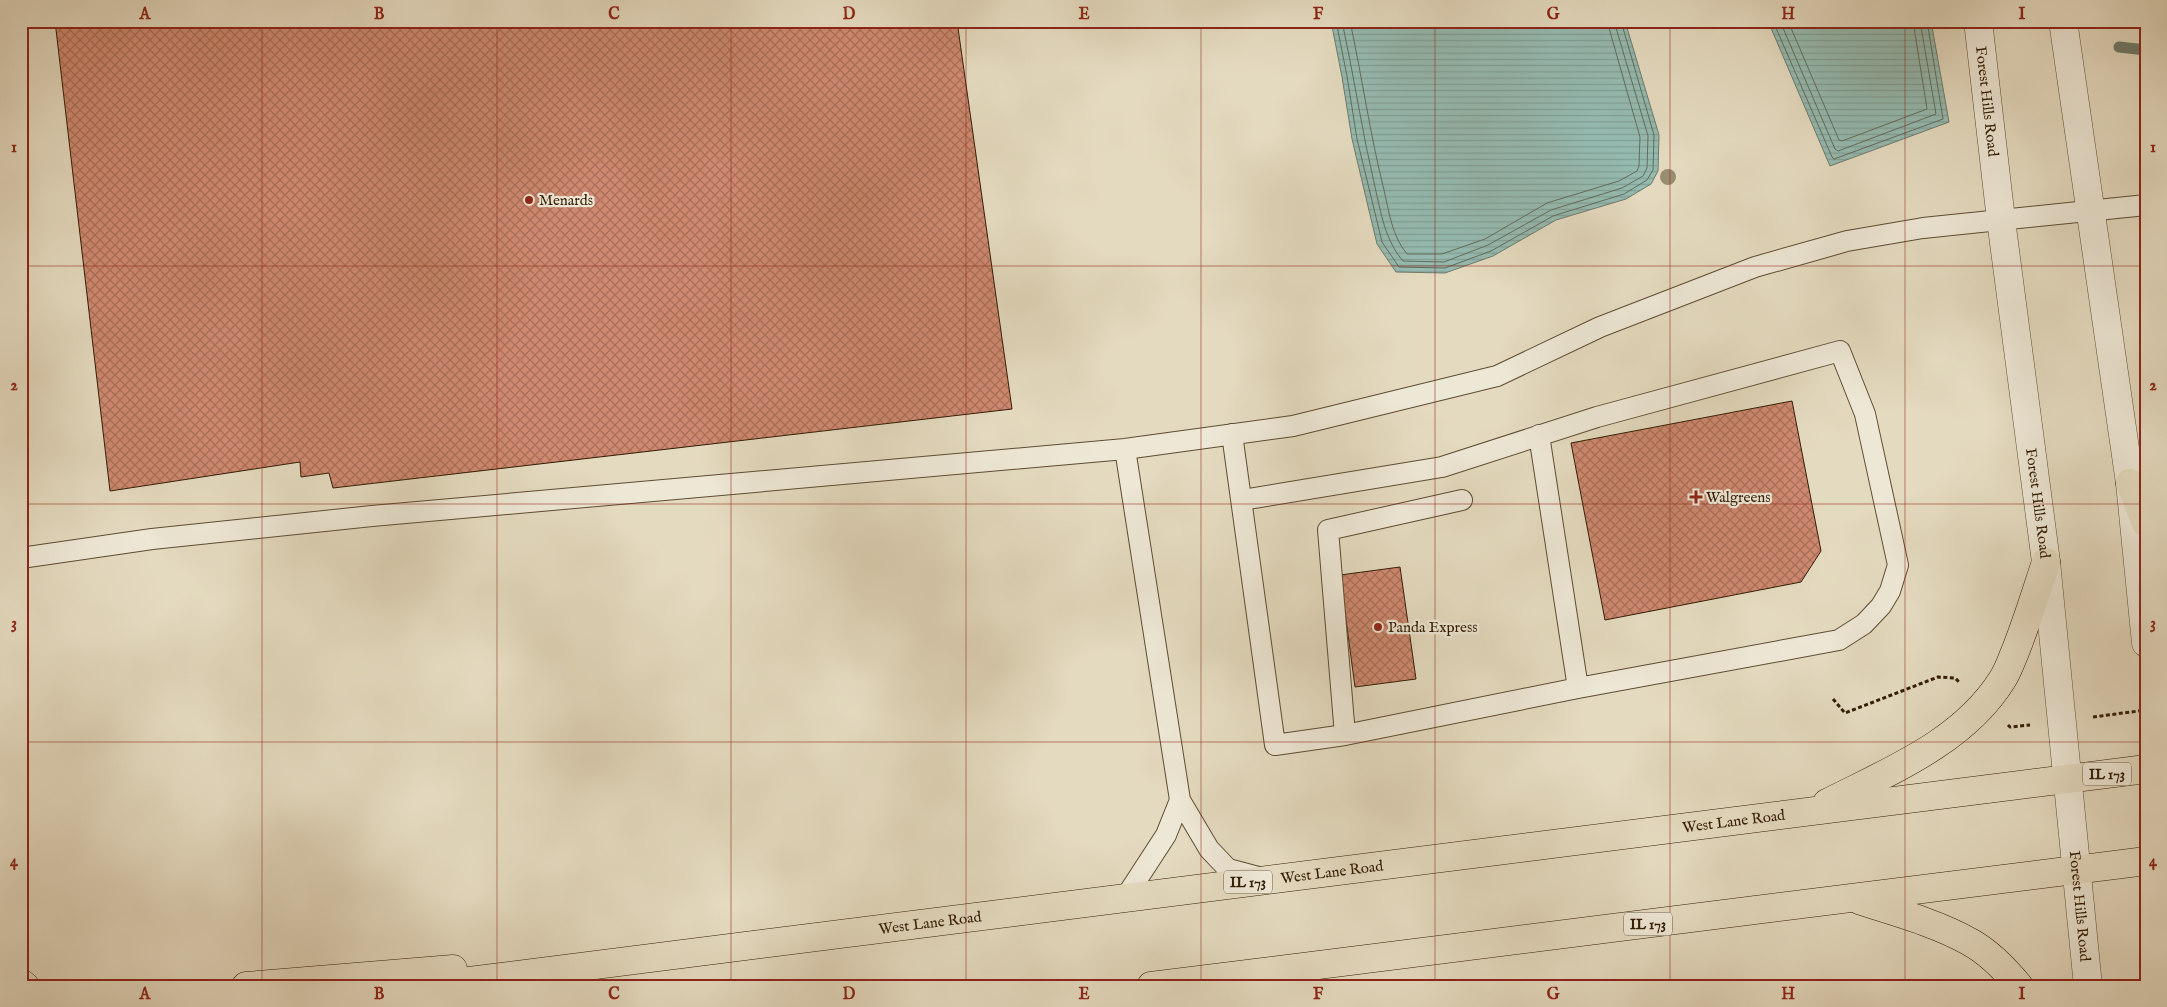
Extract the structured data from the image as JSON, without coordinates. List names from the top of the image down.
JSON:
{
  "streets": {
    "main road": ["IL 173", "West Lane Road"],
    "street": ["Forest Hills Road"]
  },
  "crossings": [
    ["Forest Hills Road", "IL 173"],
    ["Forest Hills Road", "West Lane Road"]
  ],
  "places": {
    "other": ["Menards", "Panda Express"],
    "health": ["Walgreens"]
  },
  "grid": {
    "columns": [
      "A",
      "B",
      "C",
      "D",
      "E",
      "F",
      "G",
      "H",
      "I"
    ],
    "rows": [
      "1",
      "2",
      "3",
      "4"
    ]
  }
}
